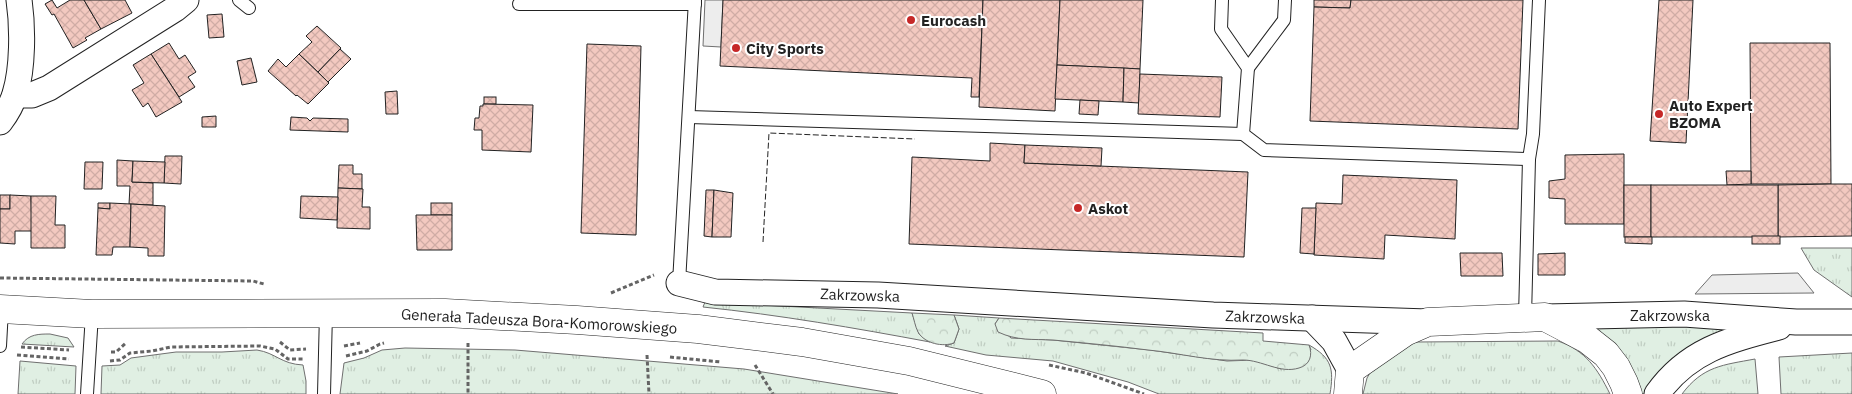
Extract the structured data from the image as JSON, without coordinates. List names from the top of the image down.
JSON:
{
  "streets": {
    "street": ["Zakrzowska", "Generała Tadeusza Bora-Komorowskiego"]
  },
  "places": [
    "Eurocash",
    "City Sports",
    "Auto Expert BZOMA",
    "Askot"
  ]
}
